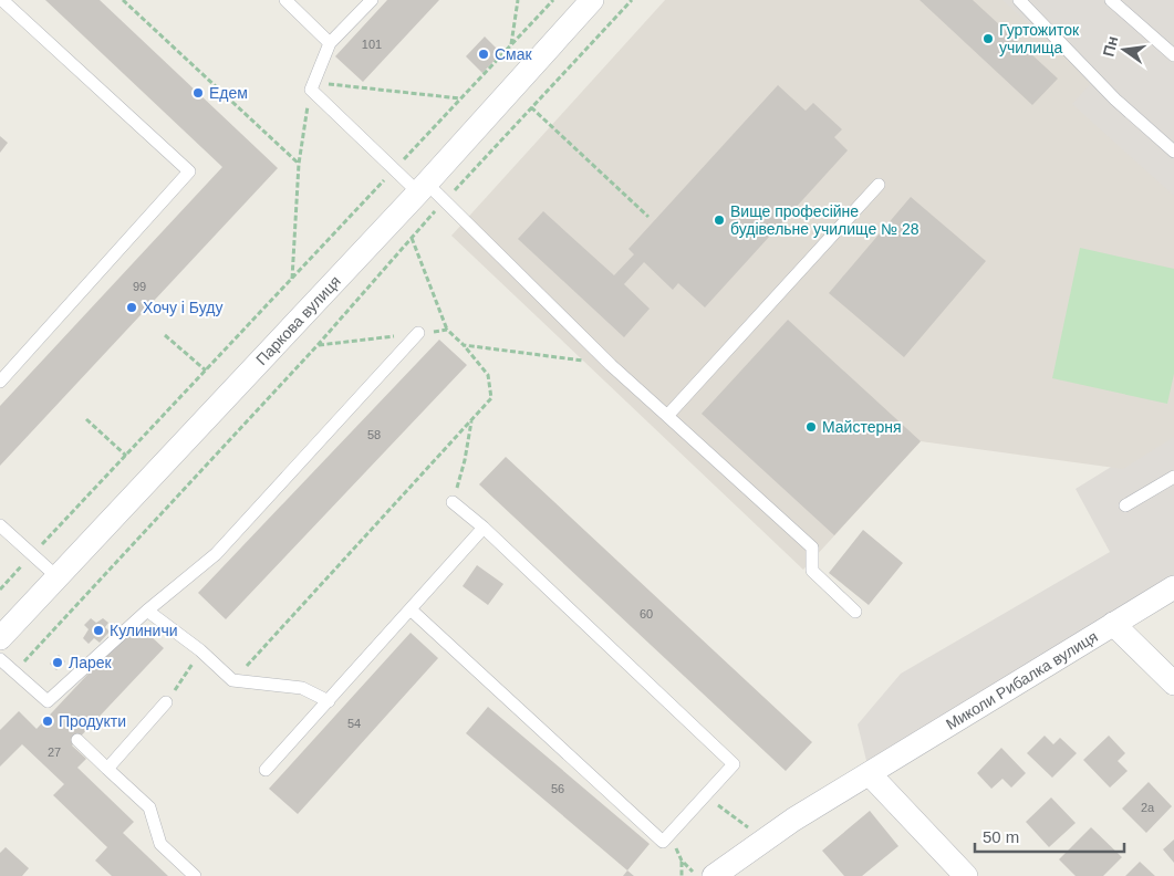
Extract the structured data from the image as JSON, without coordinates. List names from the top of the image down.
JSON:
{
  "streets": {
    "street": ["Паркова вулиця", "Миколи Рибалка вулиця"]
  },
  "places": [
    "Гуртожиток училища",
    "Смак",
    "Едем",
    "Вище професійне будівельне училище № 28",
    "Хочу і Буду",
    "Майстерня",
    "Кулиничи",
    "Ларек",
    "Продукти"
  ],
  "house_numbers": [
    "101",
    "99",
    "58",
    "60",
    "54",
    "27",
    "56",
    "2а"
  ],
  "scale_bar": "50 m",
  "north": "left"
}
